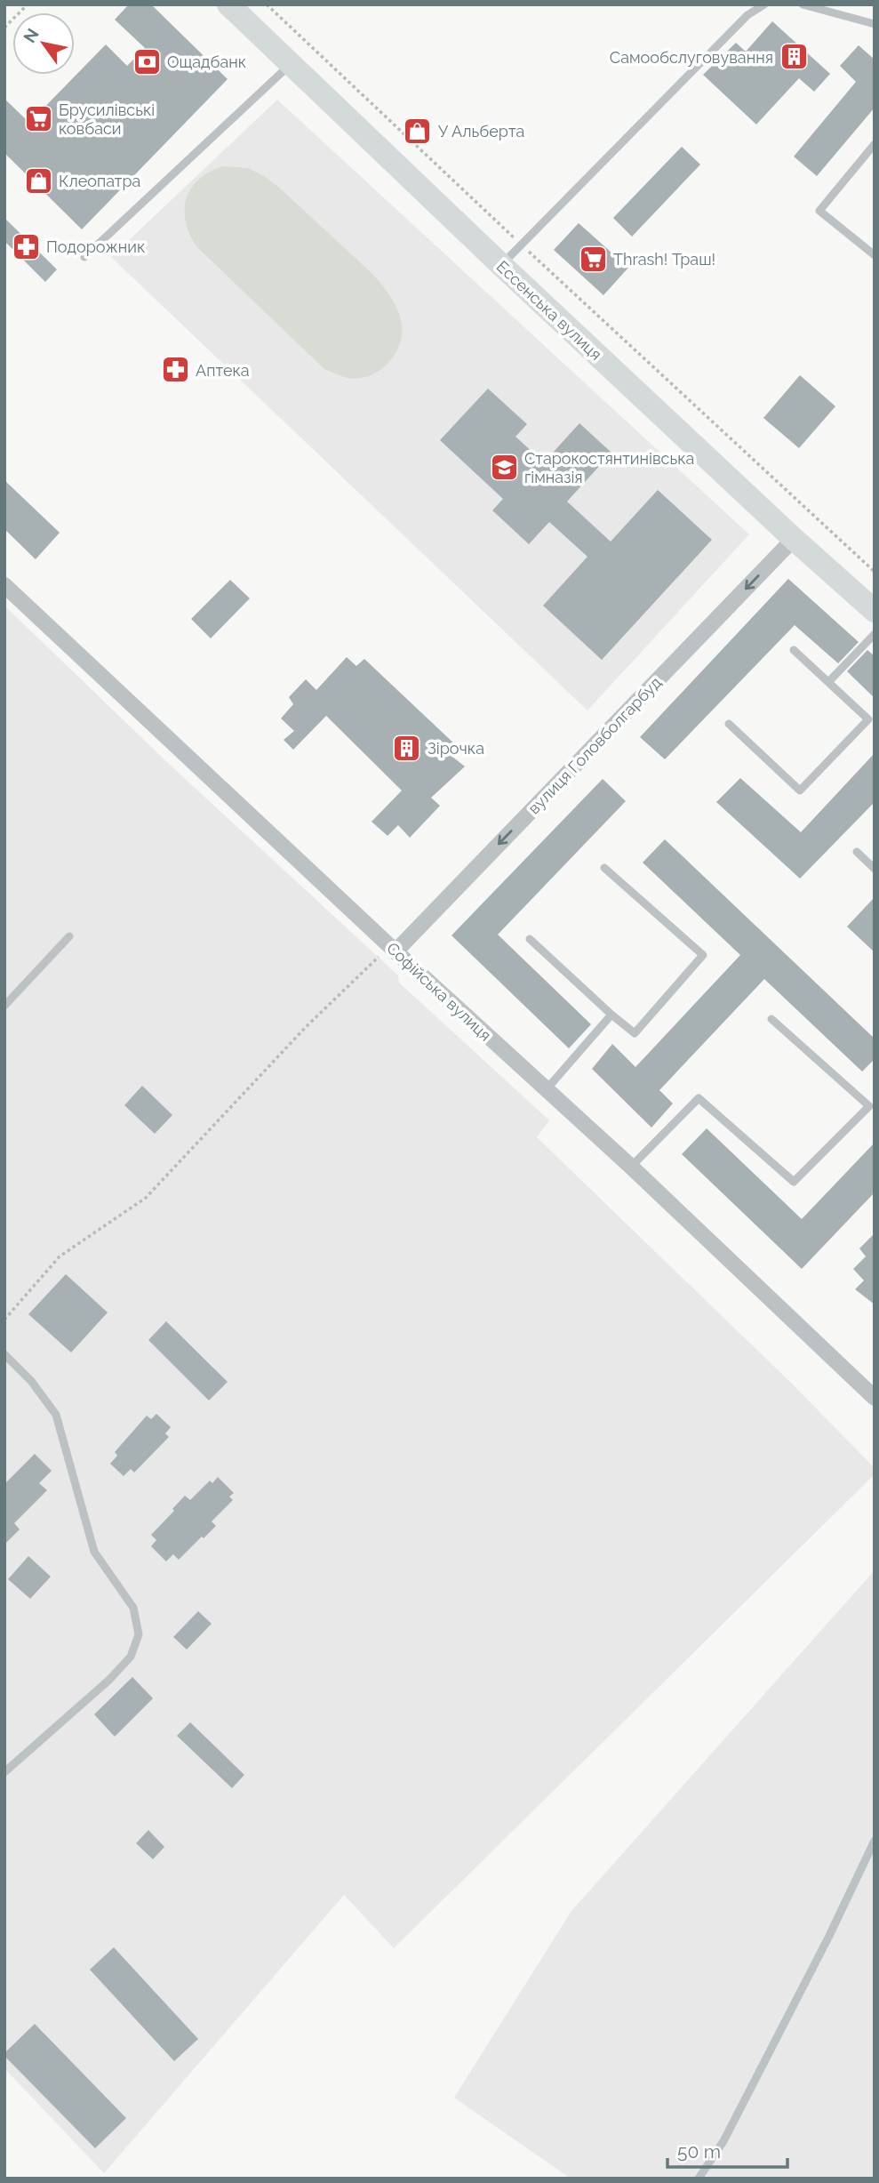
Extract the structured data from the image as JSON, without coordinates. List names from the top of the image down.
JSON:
{
  "streets": {
    "street": ["Ессенська вулиця", "вулиця Головболгарбуд", "Софійська вулиця"]
  },
  "crossings": [
    ["Ессенська вулиця", "вулиця Головболгарбуд"],
    ["вулиця Головболгарбуд", "Софійська вулиця"]
  ],
  "one_way": ["вулиця Головболгарбуд"],
  "places": {
    "building": ["Самообслуговування", "Зірочка"],
    "bank": ["Ощадбанк"],
    "supermarket": ["Брусилівські ковбаси", "Thrash! Траш!"],
    "shop": ["У Альберта", "Клеопатра"],
    "pharmacy": ["Подорожник", "Аптека"],
    "school or university": ["Старокостянтинівська гімназія"]
  },
  "scale_bar": "50 m",
  "north": "top left"
}
